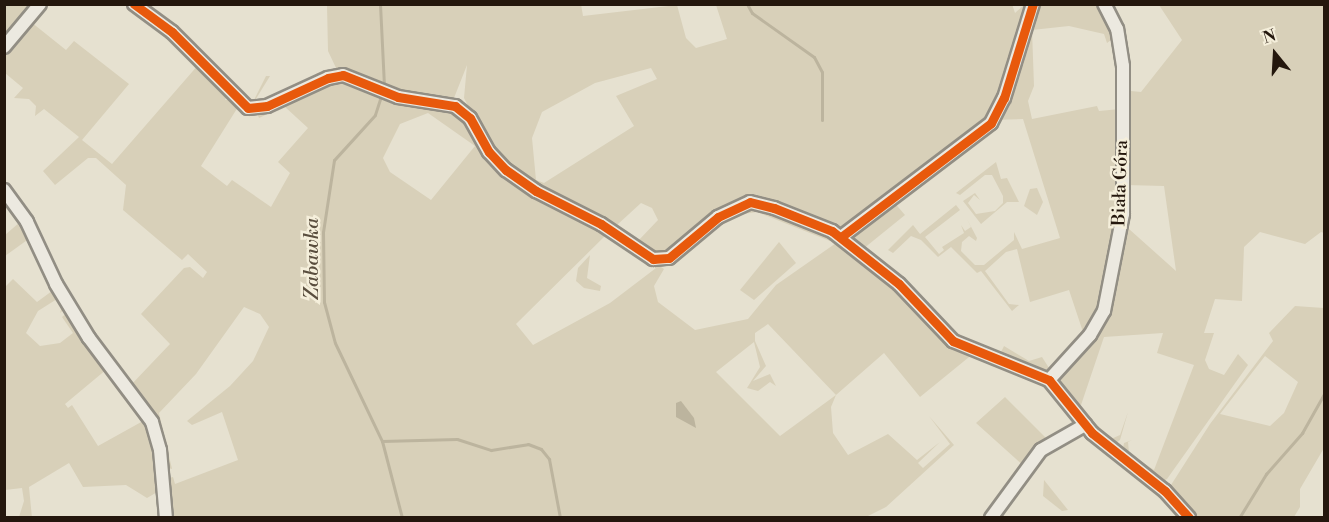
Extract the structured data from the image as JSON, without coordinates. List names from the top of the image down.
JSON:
{
  "streets": {
    "street": ["Biała Góra"]
  },
  "water": ["Zabawka"],
  "north": "top"
}
